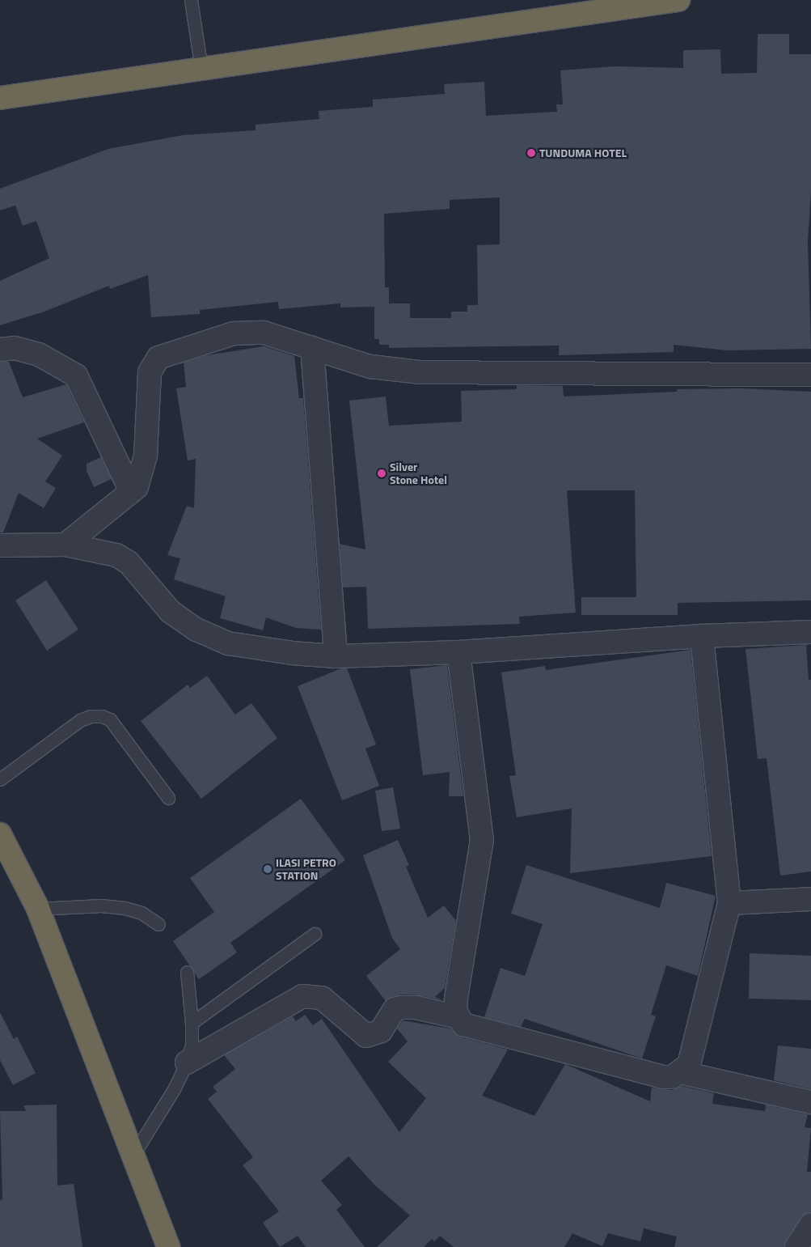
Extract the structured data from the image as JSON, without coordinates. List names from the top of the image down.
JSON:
{
  "places": ["TUNDUMA HOTEL", "Silver Stone Hotel", "ILASI PETRO STATION"]
}
